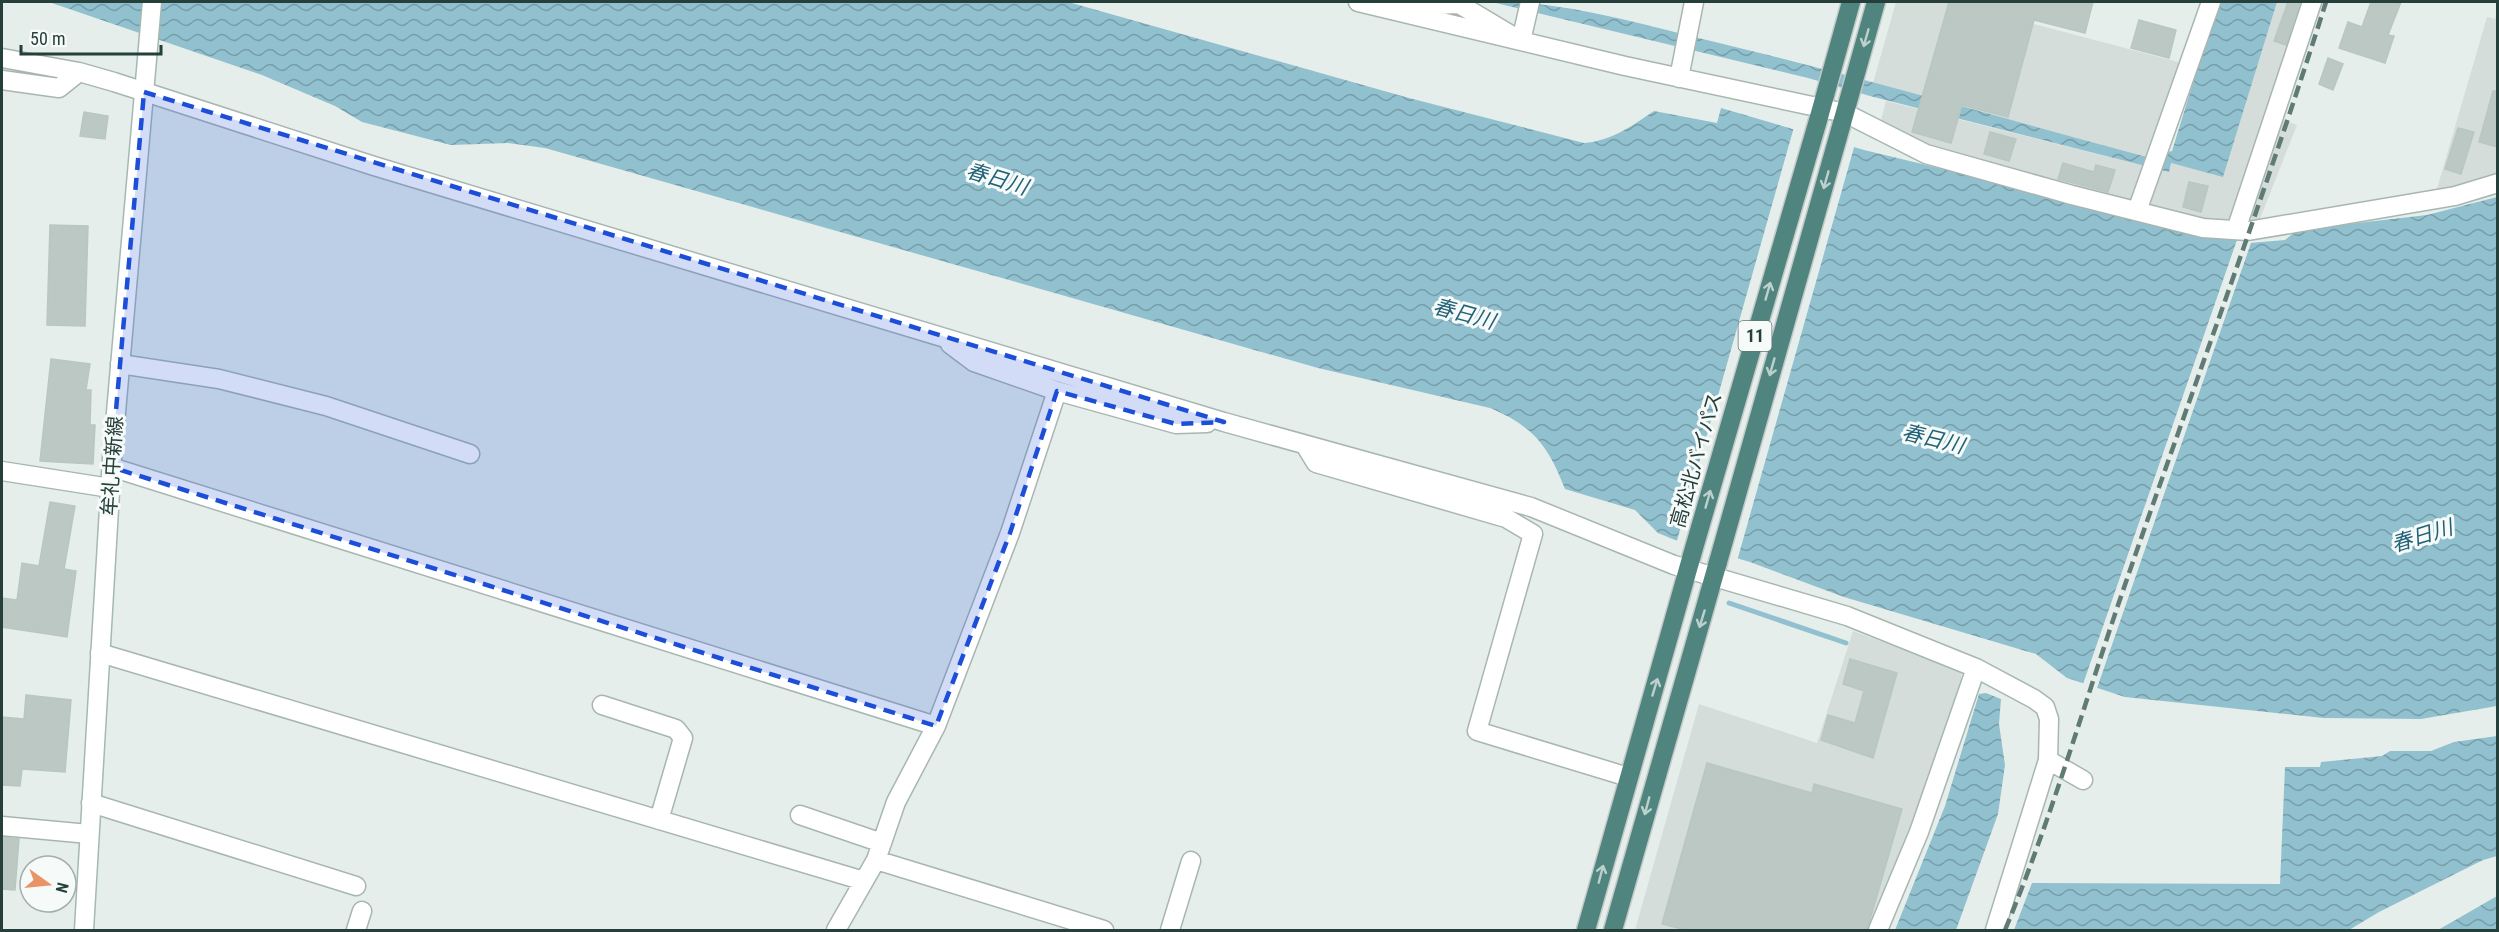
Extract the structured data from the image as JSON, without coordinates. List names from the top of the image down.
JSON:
{
  "streets": {
    "highway": ["11", "高松北バイパス"],
    "street": ["牟礼中新線"]
  },
  "water": ["春日川"],
  "scale_bar": "50 m",
  "north": "right"
}
